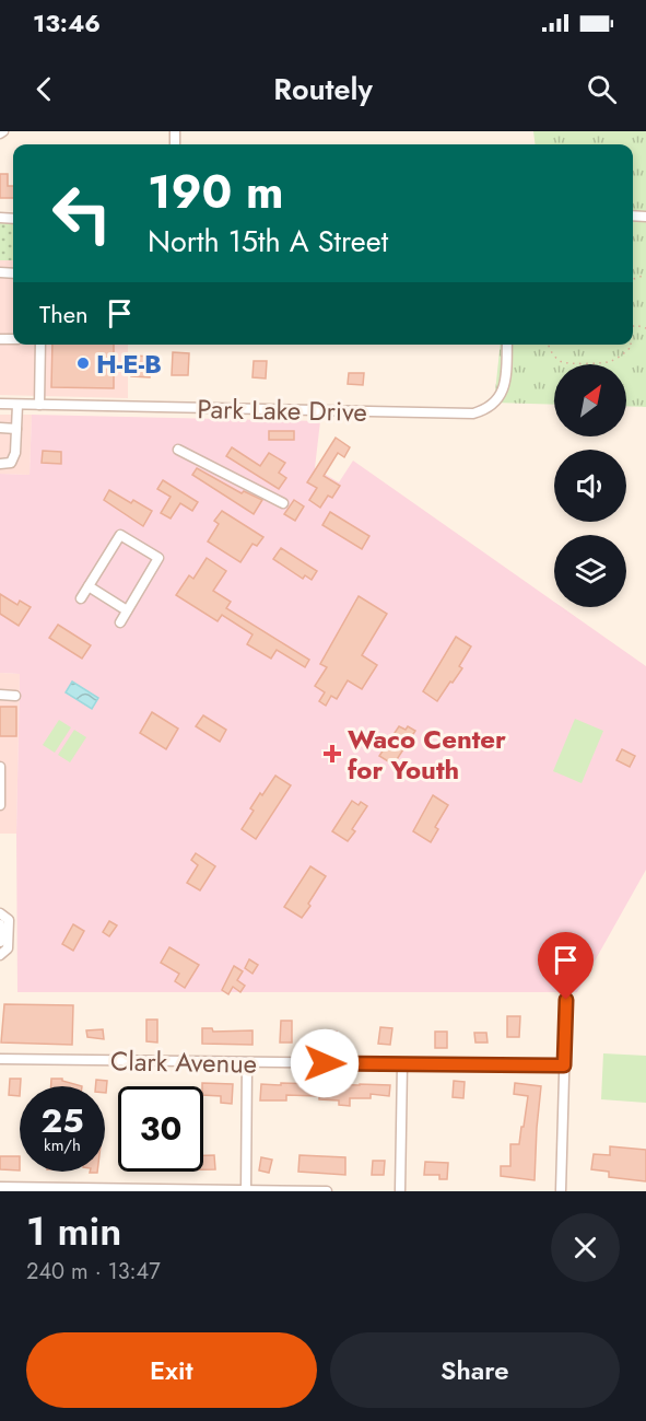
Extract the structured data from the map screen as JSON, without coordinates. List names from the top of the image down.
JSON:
{
  "streets": {
    "street": ["Park Lake Drive", "Clark Avenue"]
  },
  "places": {
    "other": ["H-E-B"],
    "health": ["Waco Center for Youth"]
  },
  "north": "top right",
  "page": {
    "status": "13:46",
    "header": "Routely",
    "turn": ["190 m", "North 15th A Street"],
    "then": "Then",
    "speed": "25 km/h",
    "limit": "30",
    "heading": ["1 min", "240 m · 13:47"],
    "buttons": ["Exit", "Share"]
  }
}
